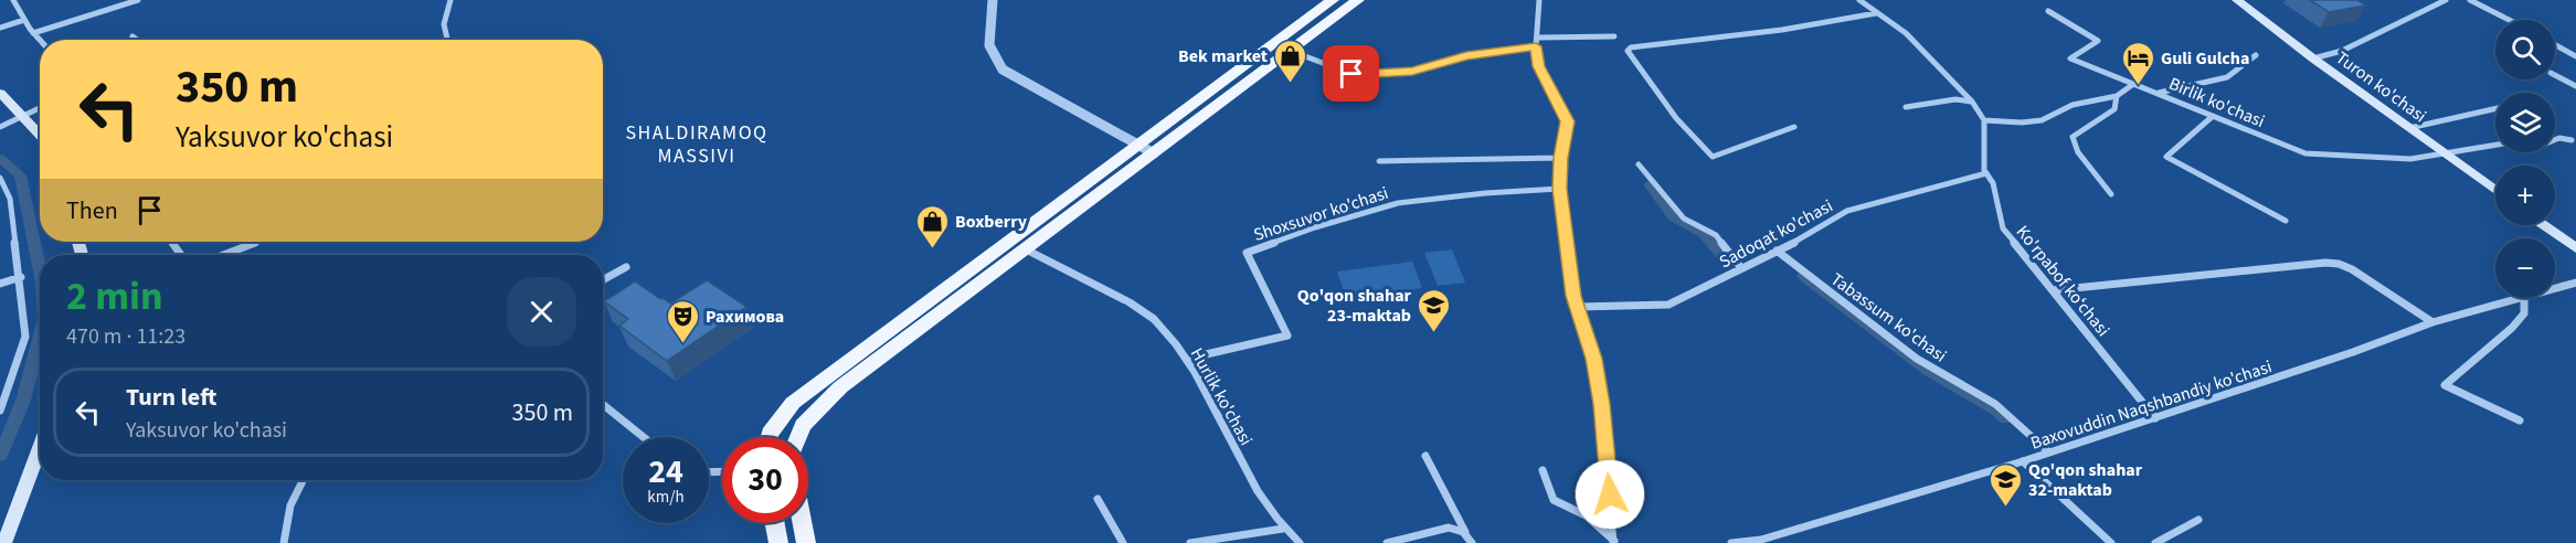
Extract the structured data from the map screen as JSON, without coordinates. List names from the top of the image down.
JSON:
{
  "streets": {
    "main road": ["Turon ko'chasi"],
    "street": [
      "Birlik ko'chasi",
      "Shoxsuvor ko'chasi",
      "Sadoqat ko'chasi",
      "Ko'rpabof koʻchasi",
      "Tabassum ko'chasi",
      "Hurlik ko'chasi",
      "Baxovuddin Naqshbandiy ko'chasi"
    ]
  },
  "crossings": [
    ["Turon ko'chasi", "Birlik ko'chasi"],
    ["Shoxsuvor ko'chasi", "Hurlik ko'chasi"],
    ["Sadoqat ko'chasi", "Ko'rpabof koʻchasi"],
    ["Sadoqat ko'chasi", "Tabassum ko'chasi"],
    ["Ko'rpabof koʻchasi", "Baxovuddin Naqshbandiy ko'chasi"],
    ["Tabassum ko'chasi", "Baxovuddin Naqshbandiy ko'chasi"]
  ],
  "districts": ["SHALDIRAMOQ MASSIVI"],
  "places": {
    "shop": ["Bek market", "Boxberry"],
    "hotel": ["Guli Gulcha"],
    "school or university": ["Qo'qon shahar 23-maktab", "Qo'qon shahar 32-maktab"],
    "theatre": ["Рахимова"]
  },
  "page": {
    "map_buttons": ["+", "−"],
    "turn": ["350 m", "Yaksuvor ko'chasi"],
    "then": "Then",
    "heading": ["2 min", "470 m · 11:23"],
    "list": [
      {
        "name": "Turn left",
        "note": "Yaksuvor ko'chasi",
        "value": "350 m"
      }
    ],
    "speed": "24 km/h",
    "limit": "30"
  }
}
